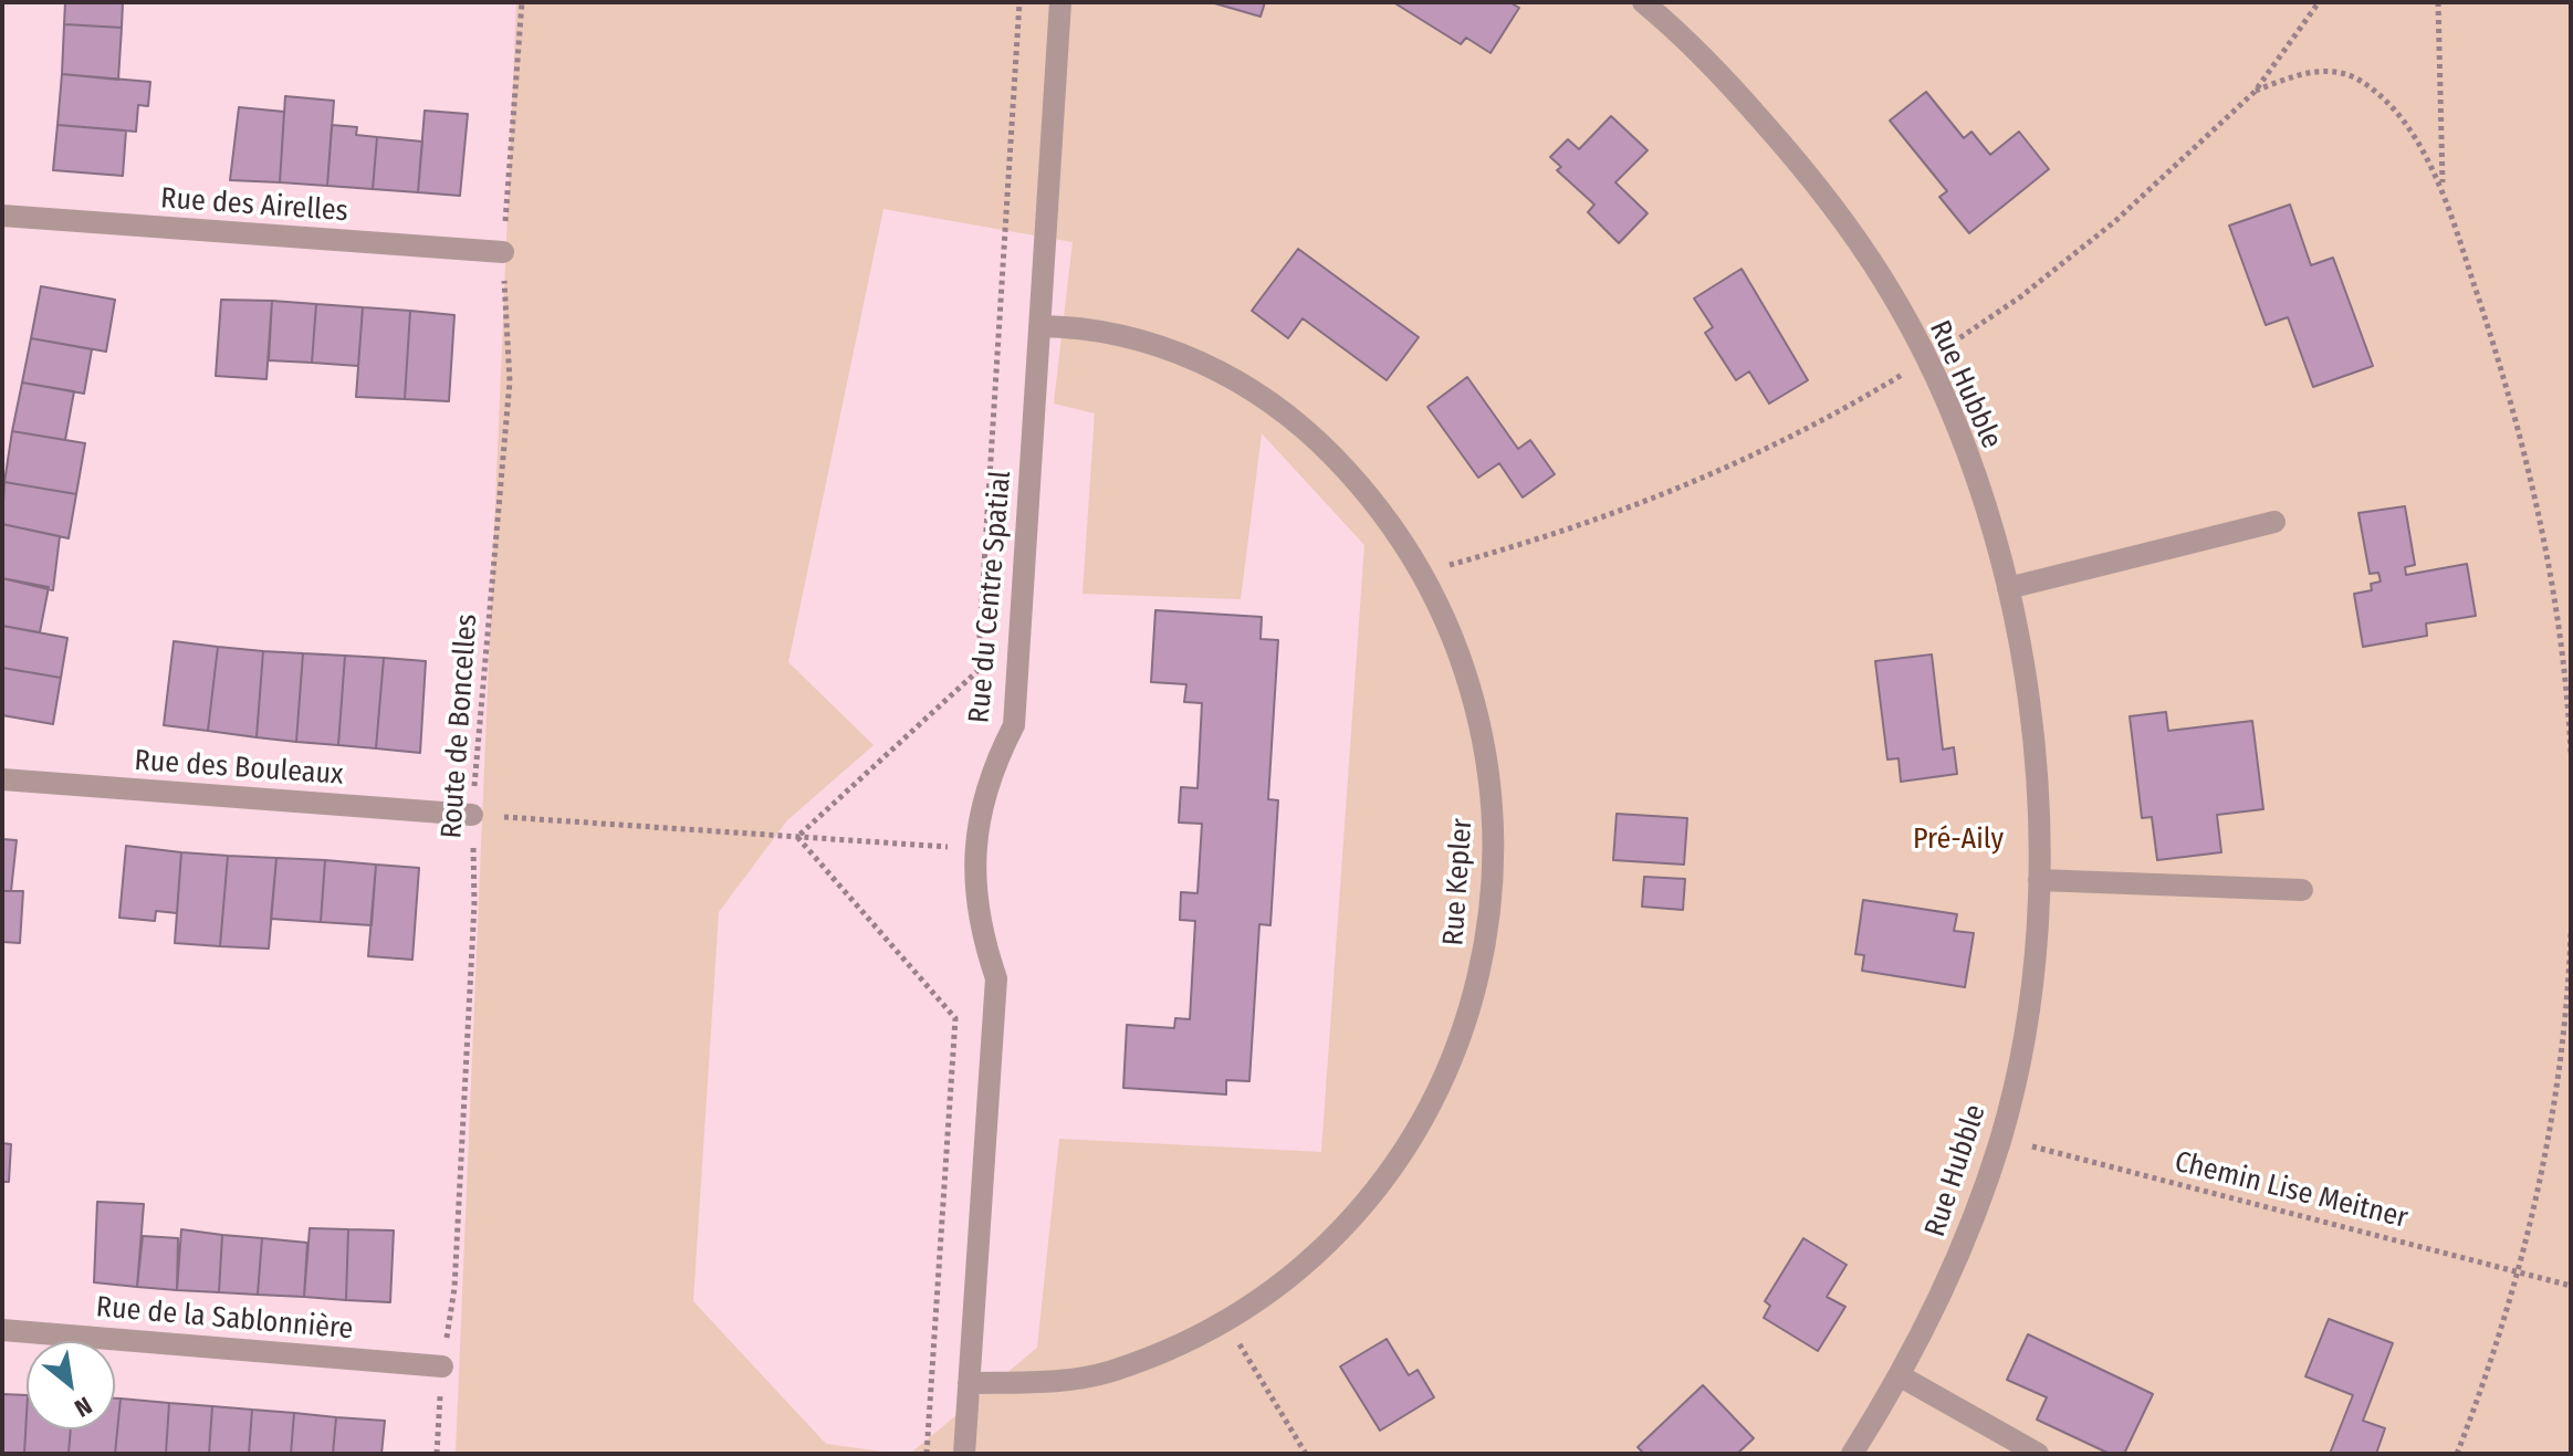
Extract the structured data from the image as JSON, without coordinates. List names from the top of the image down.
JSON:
{
  "streets": {
    "street": [
      "Rue des Airelles",
      "Rue Hubble",
      "Rue du Centre Spatial",
      "Rue des Bouleaux",
      "Rue Kepler",
      "Rue de la Sablonnière"
    ],
    "path": ["Route de Boncelles", "Chemin Lise Meitner"]
  },
  "crossings": [
    ["Rue des Airelles", "Route de Boncelles"],
    ["Rue Hubble", "Chemin Lise Meitner"],
    ["Rue du Centre Spatial", "Rue Kepler"],
    ["Route de Boncelles", "Rue des Bouleaux"],
    ["Route de Boncelles", "Rue de la Sablonnière"]
  ],
  "parks": ["Pré-Aily"],
  "north": "bottom right"
}
